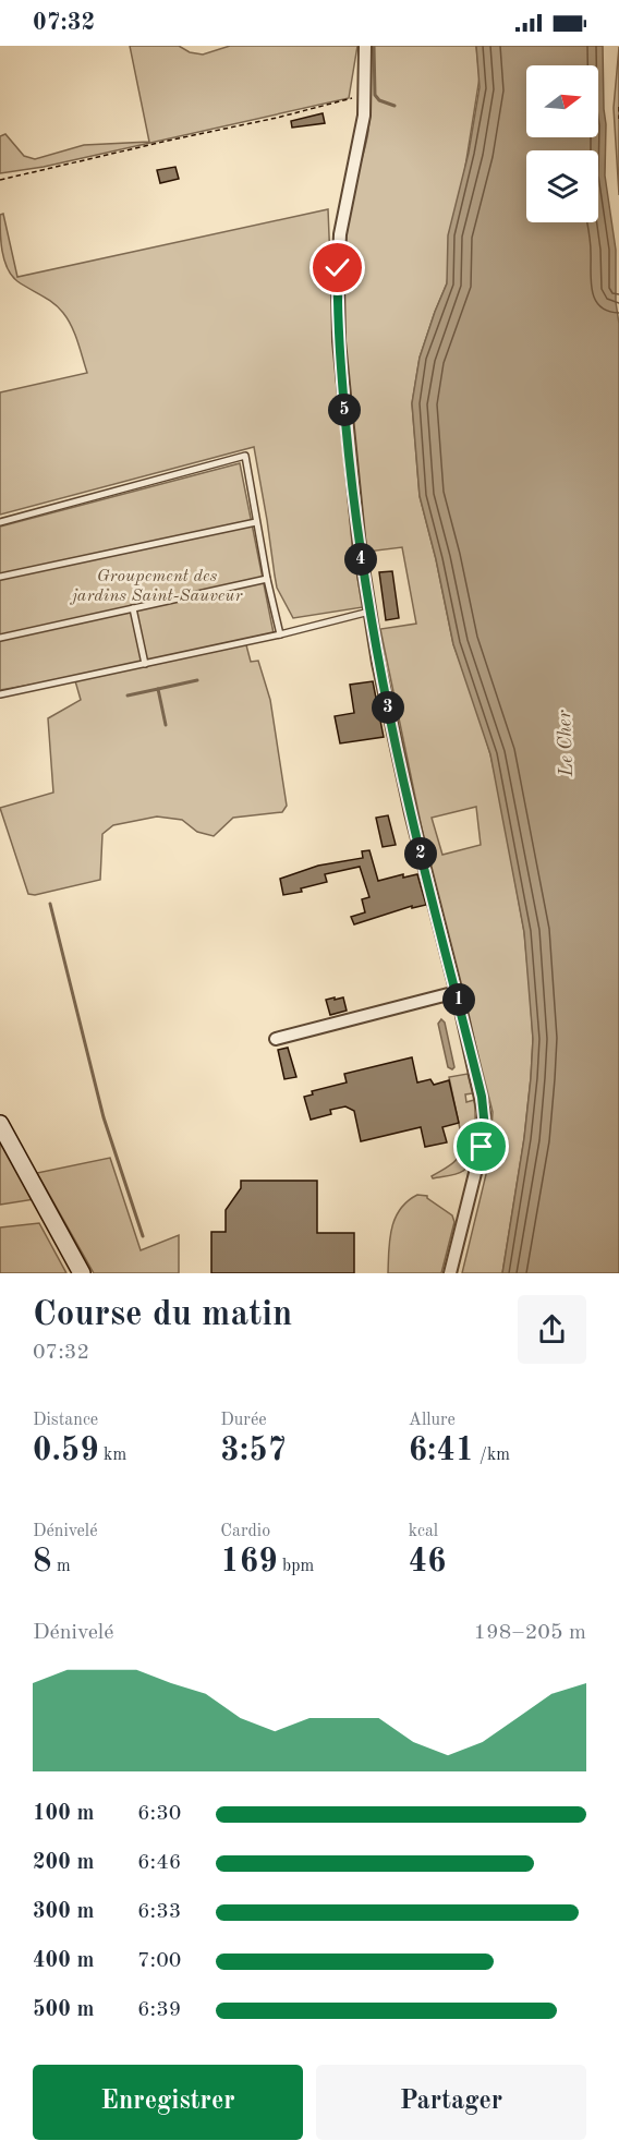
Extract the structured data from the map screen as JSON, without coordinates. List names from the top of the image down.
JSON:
{
  "water": ["Le Cher"],
  "parks": ["Groupement des jardins Saint-Sauveur"],
  "north": "right",
  "page": {
    "status": "07:32",
    "pins": [
      "5",
      "4",
      "3",
      "2",
      "1"
    ],
    "heading": ["Course du matin", "07:32"],
    "stats": [
      ["Distance", "0.59 km"],
      ["Durée", "3:57"],
      ["Allure", "6:41 /km"],
      ["Dénivelé", "8 m"],
      ["Cardio", "169 bpm"],
      ["kcal", "46"]
    ],
    "chart": ["Dénivelé", "198–205 m"],
    "list": [
      {
        "name": "100 m",
        "note": "6:30"
      },
      {
        "name": "200 m",
        "note": "6:46"
      },
      {
        "name": "300 m",
        "note": "6:33"
      },
      {
        "name": "400 m",
        "note": "7:00"
      },
      {
        "name": "500 m",
        "note": "6:39"
      }
    ],
    "buttons": ["Enregistrer", "Partager"]
  }
}
